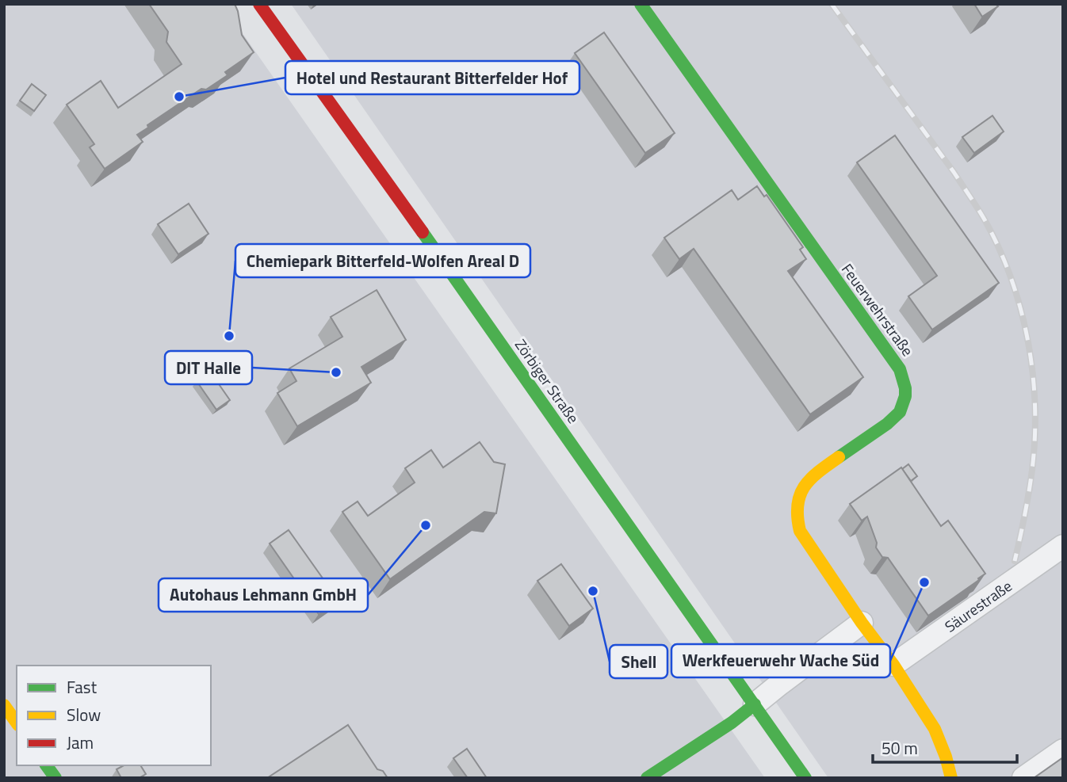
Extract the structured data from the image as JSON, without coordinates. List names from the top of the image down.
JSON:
{
  "streets": {
    "street": ["Feuerwehrstraße", "Zörbiger Straße", "Säurestraße"]
  },
  "places": [
    "Hotel und Restaurant Bitterfelder Hof",
    "Chemiepark Bitterfeld-Wolfen Areal D",
    "DIT Halle",
    "Autohaus Lehmann GmbH",
    "Werkfeuerwehr Wache Süd",
    "Shell"
  ],
  "legend": ["Fast", "Slow", "Jam"],
  "scale_bar": "50 m"
}
